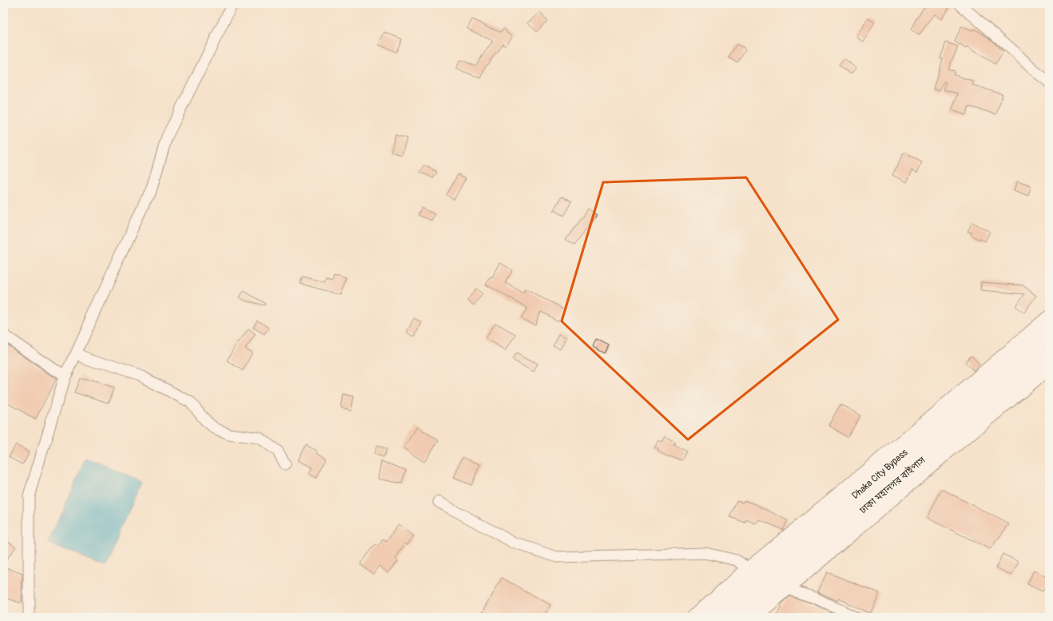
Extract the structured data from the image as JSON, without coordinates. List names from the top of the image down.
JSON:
{
  "streets": {
    "highway": ["Dhaka City Bypass", "ঢাকা মহানগর বাইপাস"]
  }
}
